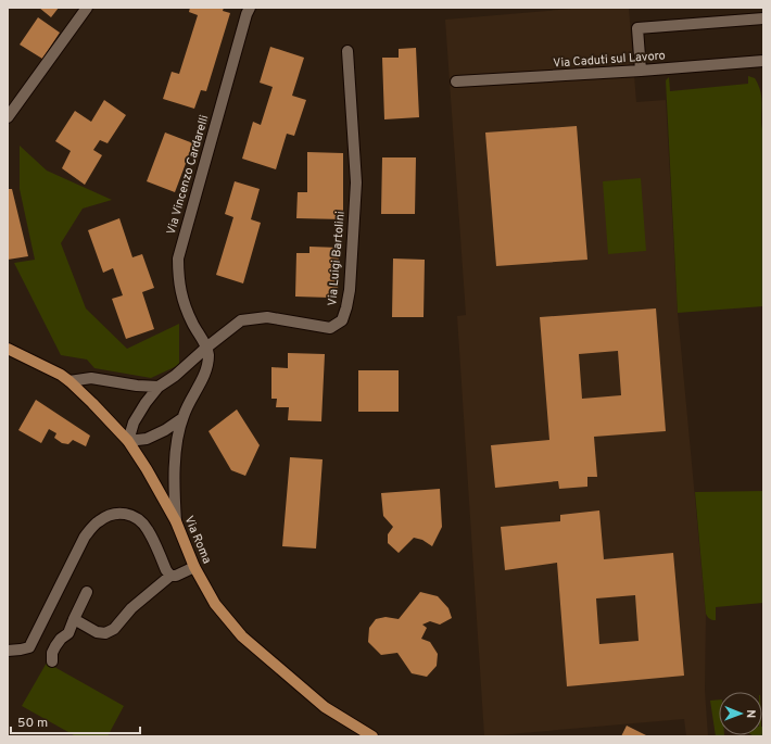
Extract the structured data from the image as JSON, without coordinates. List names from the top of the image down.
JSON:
{
  "streets": {
    "main road": ["Via Roma"],
    "street": ["Via Caduti sul Lavoro", "Via Vincenzo Cardarelli", "Via Luigi Bartolini"]
  },
  "crossings": [
    ["Via Vincenzo Cardarelli", "Via Luigi Bartolini"],
    ["Via Luigi Bartolini", "Via Roma"]
  ],
  "scale_bar": "50 m",
  "north": "right"
}
